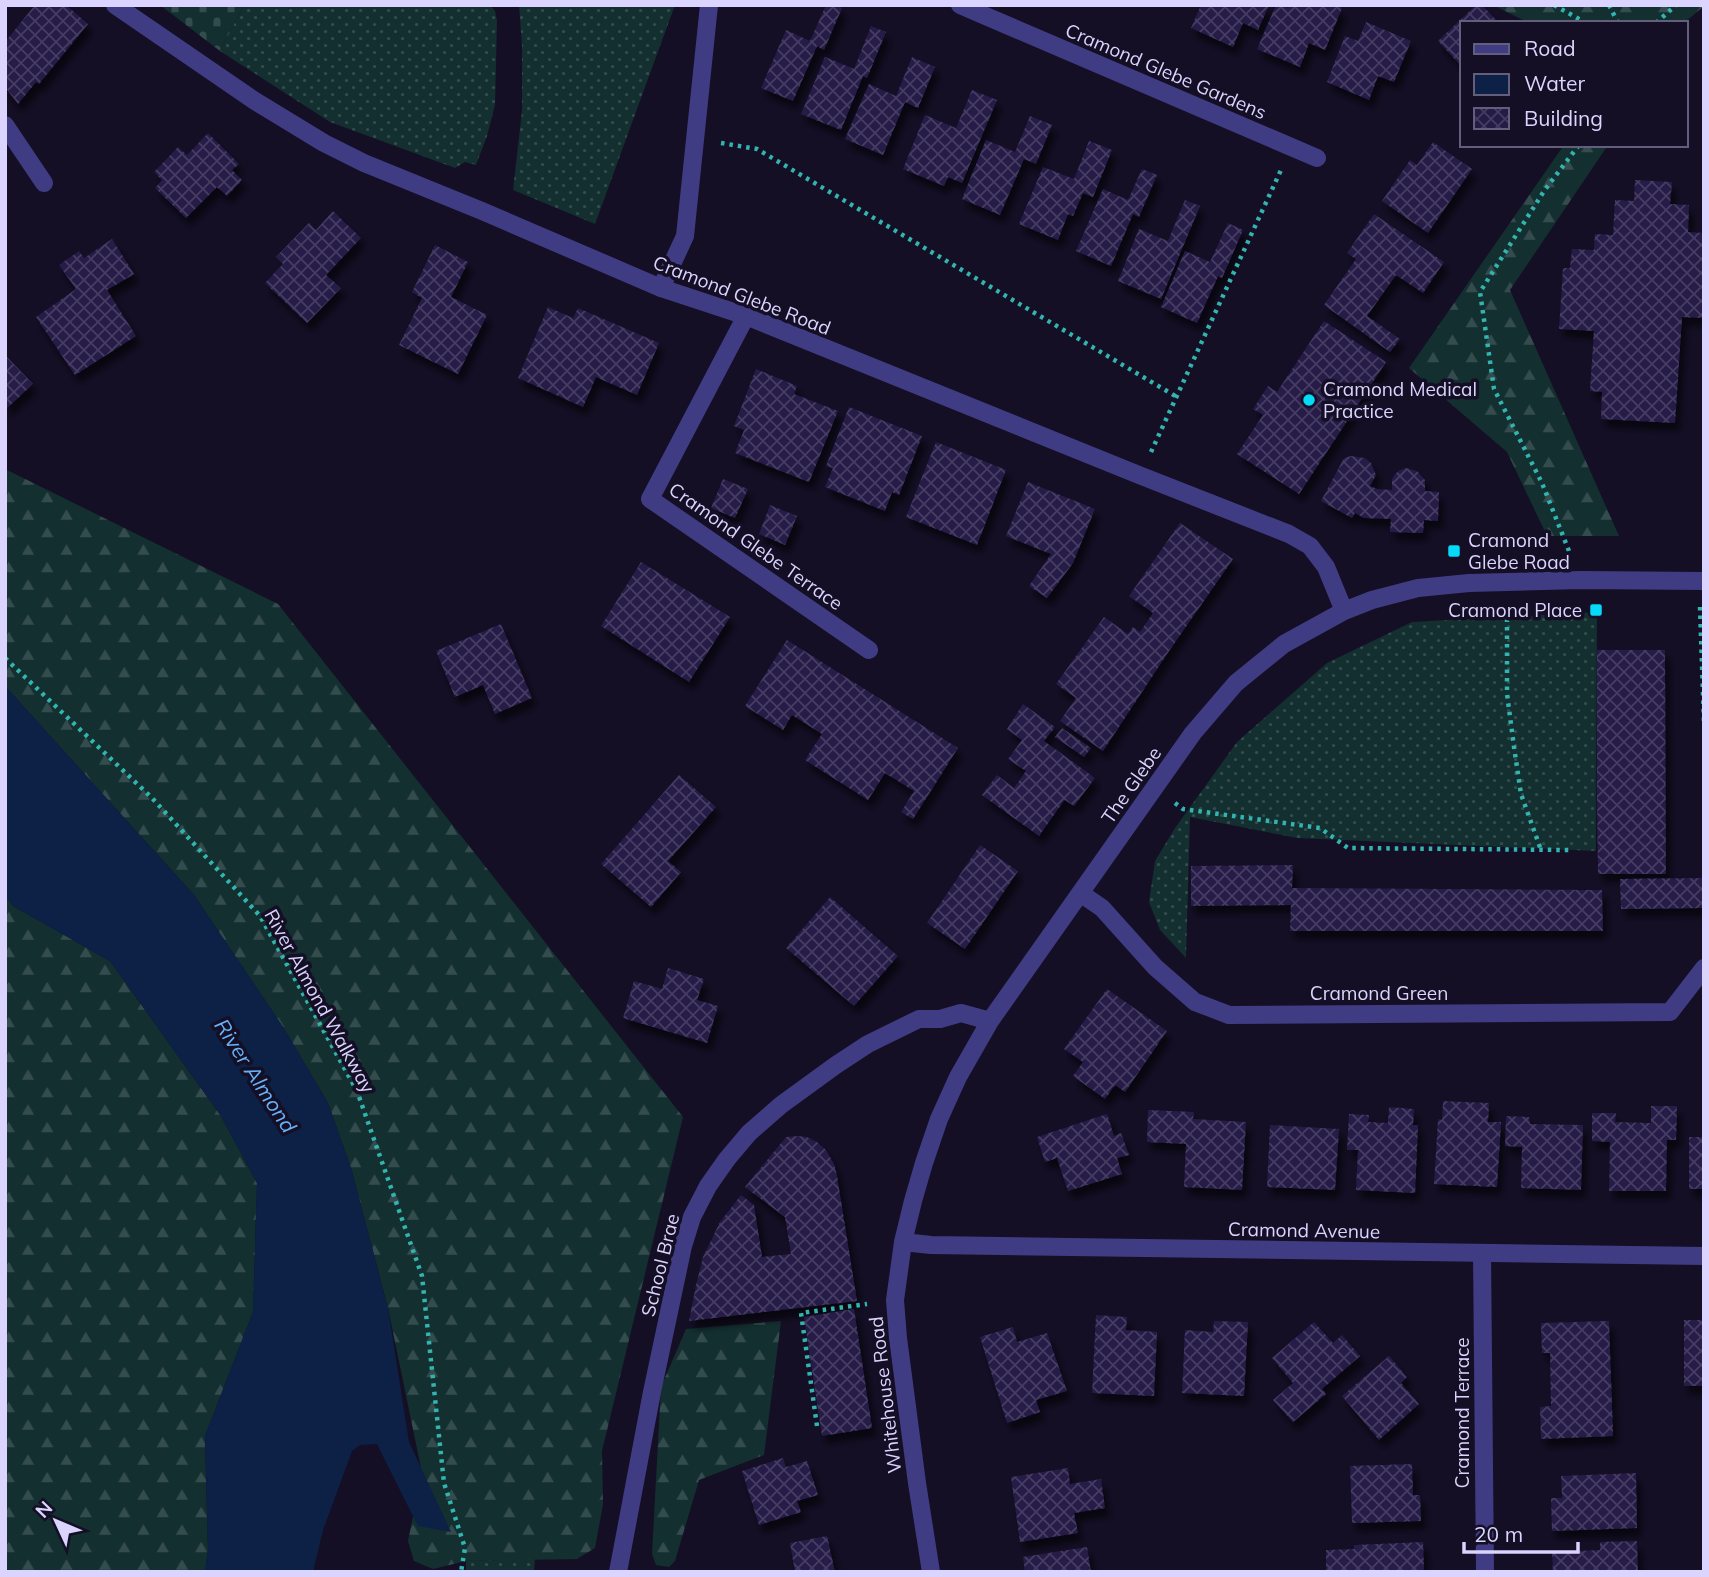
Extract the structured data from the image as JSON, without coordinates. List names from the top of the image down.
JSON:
{
  "streets": {
    "street": [
      "Cramond Glebe Gardens",
      "Cramond Glebe Road",
      "Cramond Glebe Terrace",
      "The Glebe",
      "Cramond Green",
      "Cramond Avenue",
      "School Brae",
      "Whitehouse Road",
      "Cramond Terrace"
    ],
    "path": ["River Almond Walkway"]
  },
  "crossings": [
    ["Cramond Glebe Road", "Cramond Glebe Terrace"],
    ["Cramond Glebe Road", "The Glebe"],
    ["The Glebe", "Cramond Green"],
    ["The Glebe", "School Brae"],
    ["The Glebe", "Whitehouse Road"],
    ["Cramond Avenue", "Whitehouse Road"],
    ["Cramond Avenue", "Cramond Terrace"],
    ["School Brae", "Whitehouse Road"]
  ],
  "water": ["River Almond"],
  "places": {
    "other": ["Cramond Medical Practice"],
    "transit": ["Cramond Glebe Road", "Cramond Place"]
  },
  "legend": ["Road", "Water", "Building"],
  "scale_bar": "20 m",
  "north": "top left"
}
